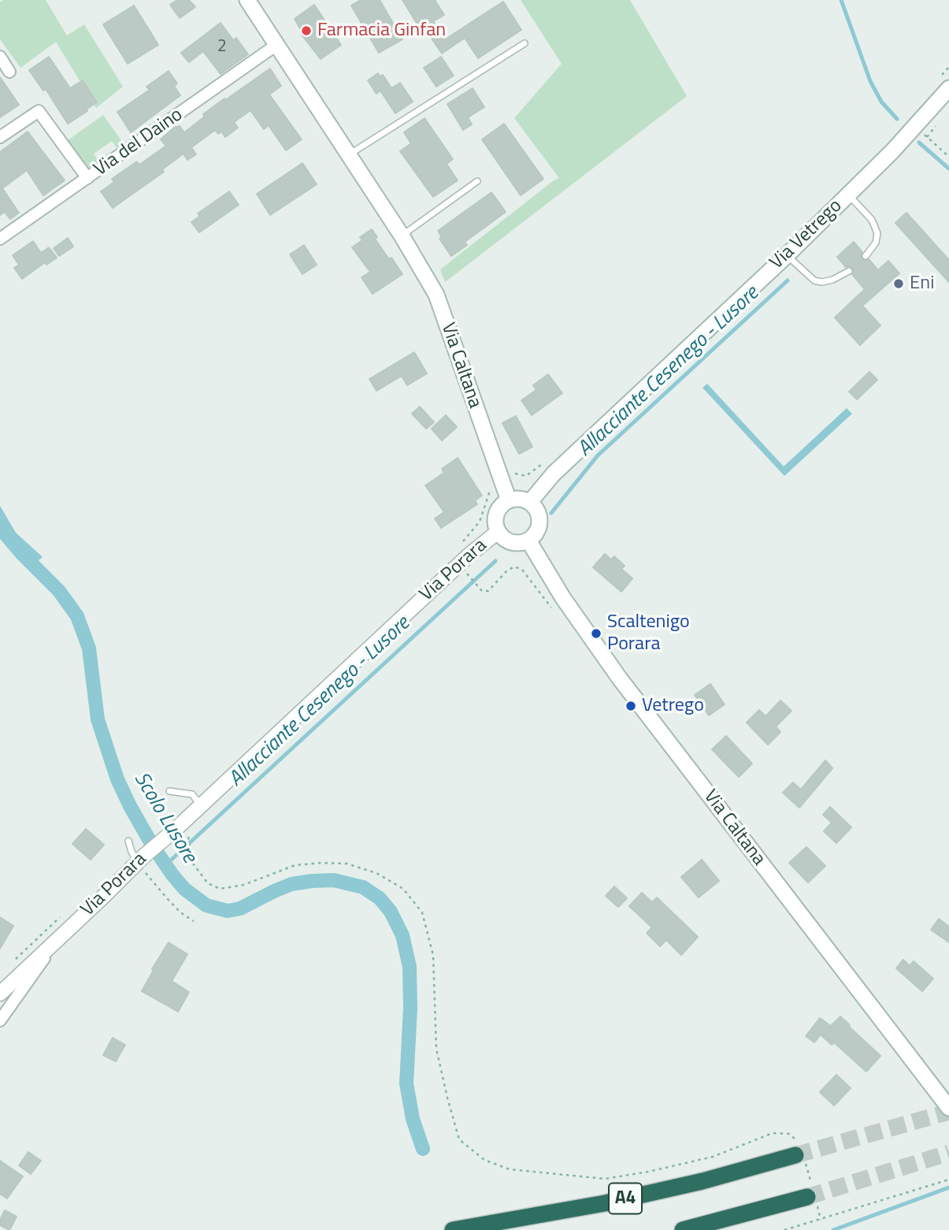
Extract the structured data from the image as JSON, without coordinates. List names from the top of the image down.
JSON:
{
  "streets": {
    "highway": ["A4"],
    "main road": ["Via Vetrego", "Via Caltana"],
    "street": ["Via del Daino", "Via Porara"]
  },
  "crossings": [
    ["Via del Daino", "Via Caltana"],
    ["Via Vetrego", "Via Caltana"],
    ["Via Vetrego", "Via Porara"],
    ["Via Caltana", "Via Porara"]
  ],
  "water": ["Allacciante Cesenego - Lusore", "Scolo Lusore"],
  "places": [
    "Farmacia Ginfan",
    "Eni",
    "Scaltenigo Porara",
    "Vetrego"
  ],
  "house_numbers": ["2"]
}
